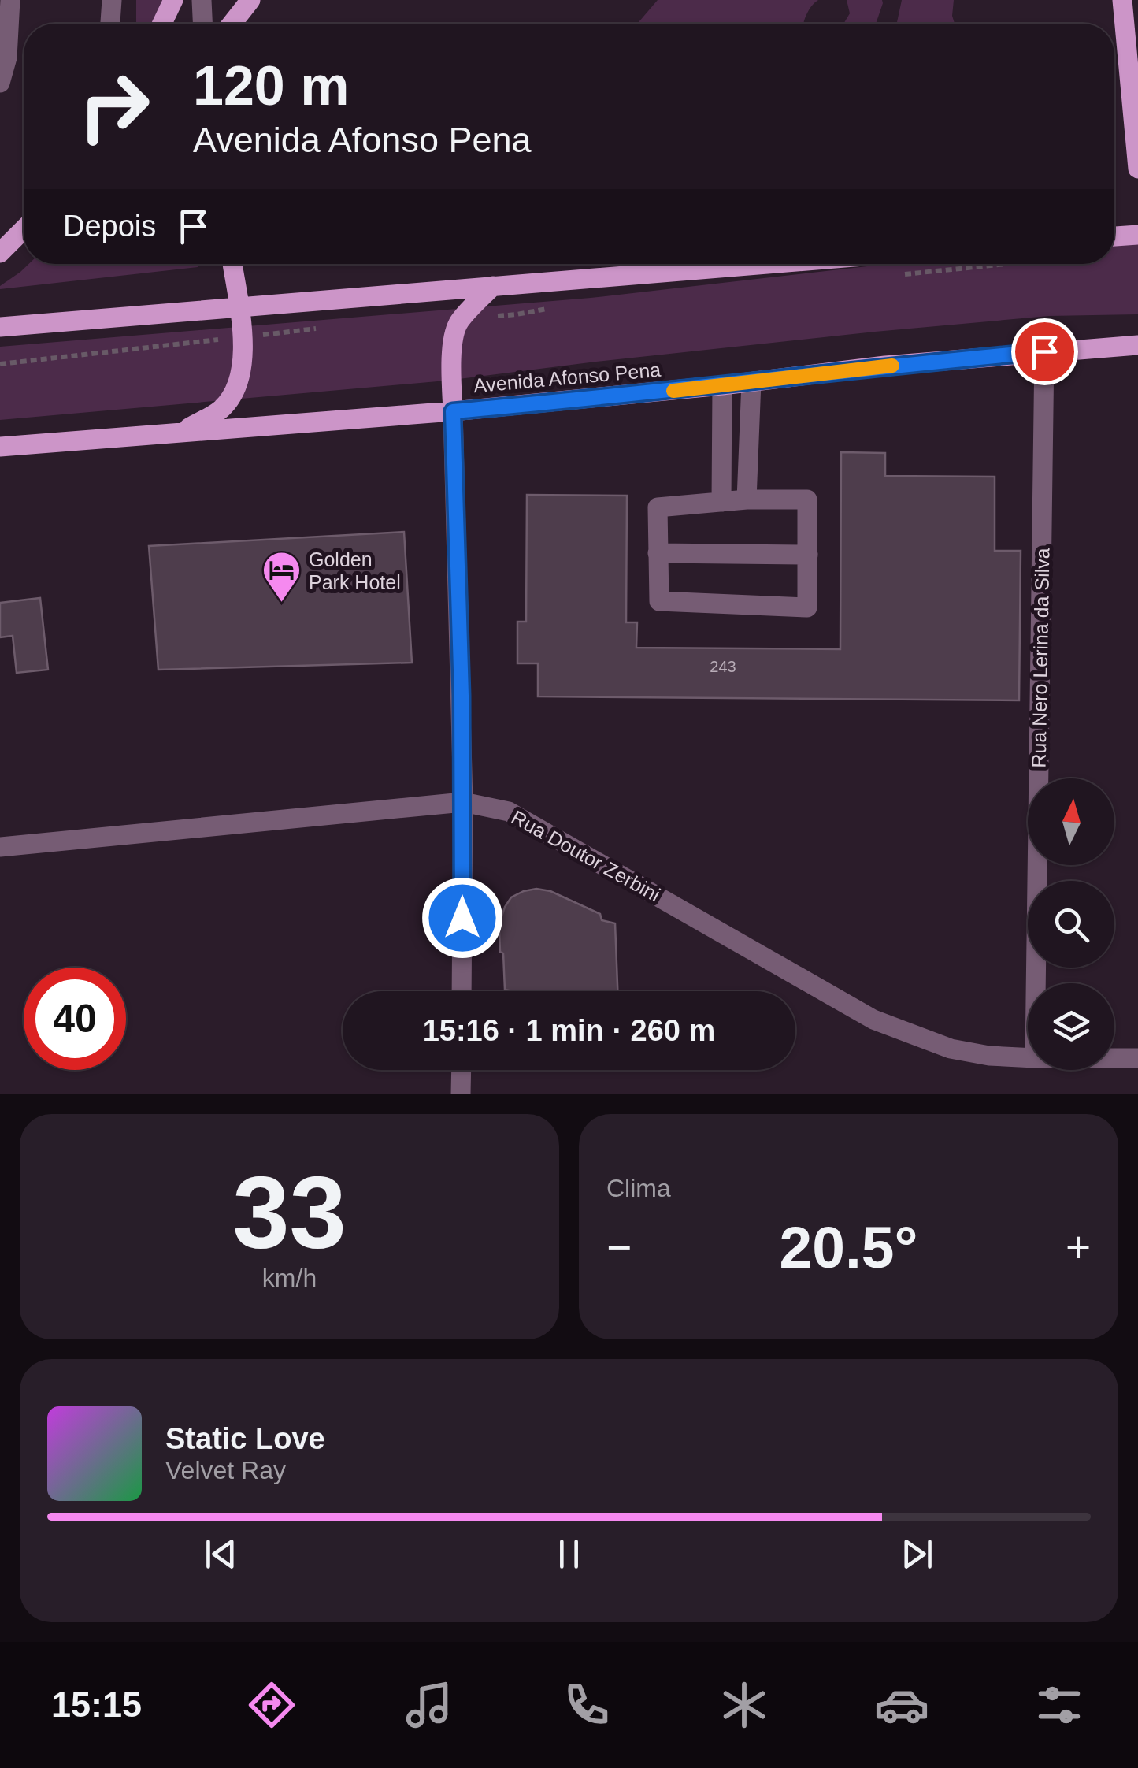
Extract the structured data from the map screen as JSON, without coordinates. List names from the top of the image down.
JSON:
{
  "streets": {
    "main road": ["Avenida Afonso Pena"],
    "street": ["Rua Nero Lerina da Silva", "Rua Doutor Zerbini"]
  },
  "crossings": [
    ["Avenida Afonso Pena", "Rua Nero Lerina da Silva"]
  ],
  "places": {
    "hotel": ["Golden Park Hotel"]
  },
  "house_numbers": ["243"],
  "north": "top",
  "page": {
    "turn": ["120 m", "Avenida Afonso Pena"],
    "then": "Depois",
    "limit": "40",
    "trip": "15:16 · 1 min · 260 m",
    "tile": [
      ["33", "km/h"],
      "Clima"
    ],
    "heat": ["−", "20.5°", "+"],
    "song": ["Static Love", "Velvet Ray"],
    "tabs": "15:15"
  }
}
